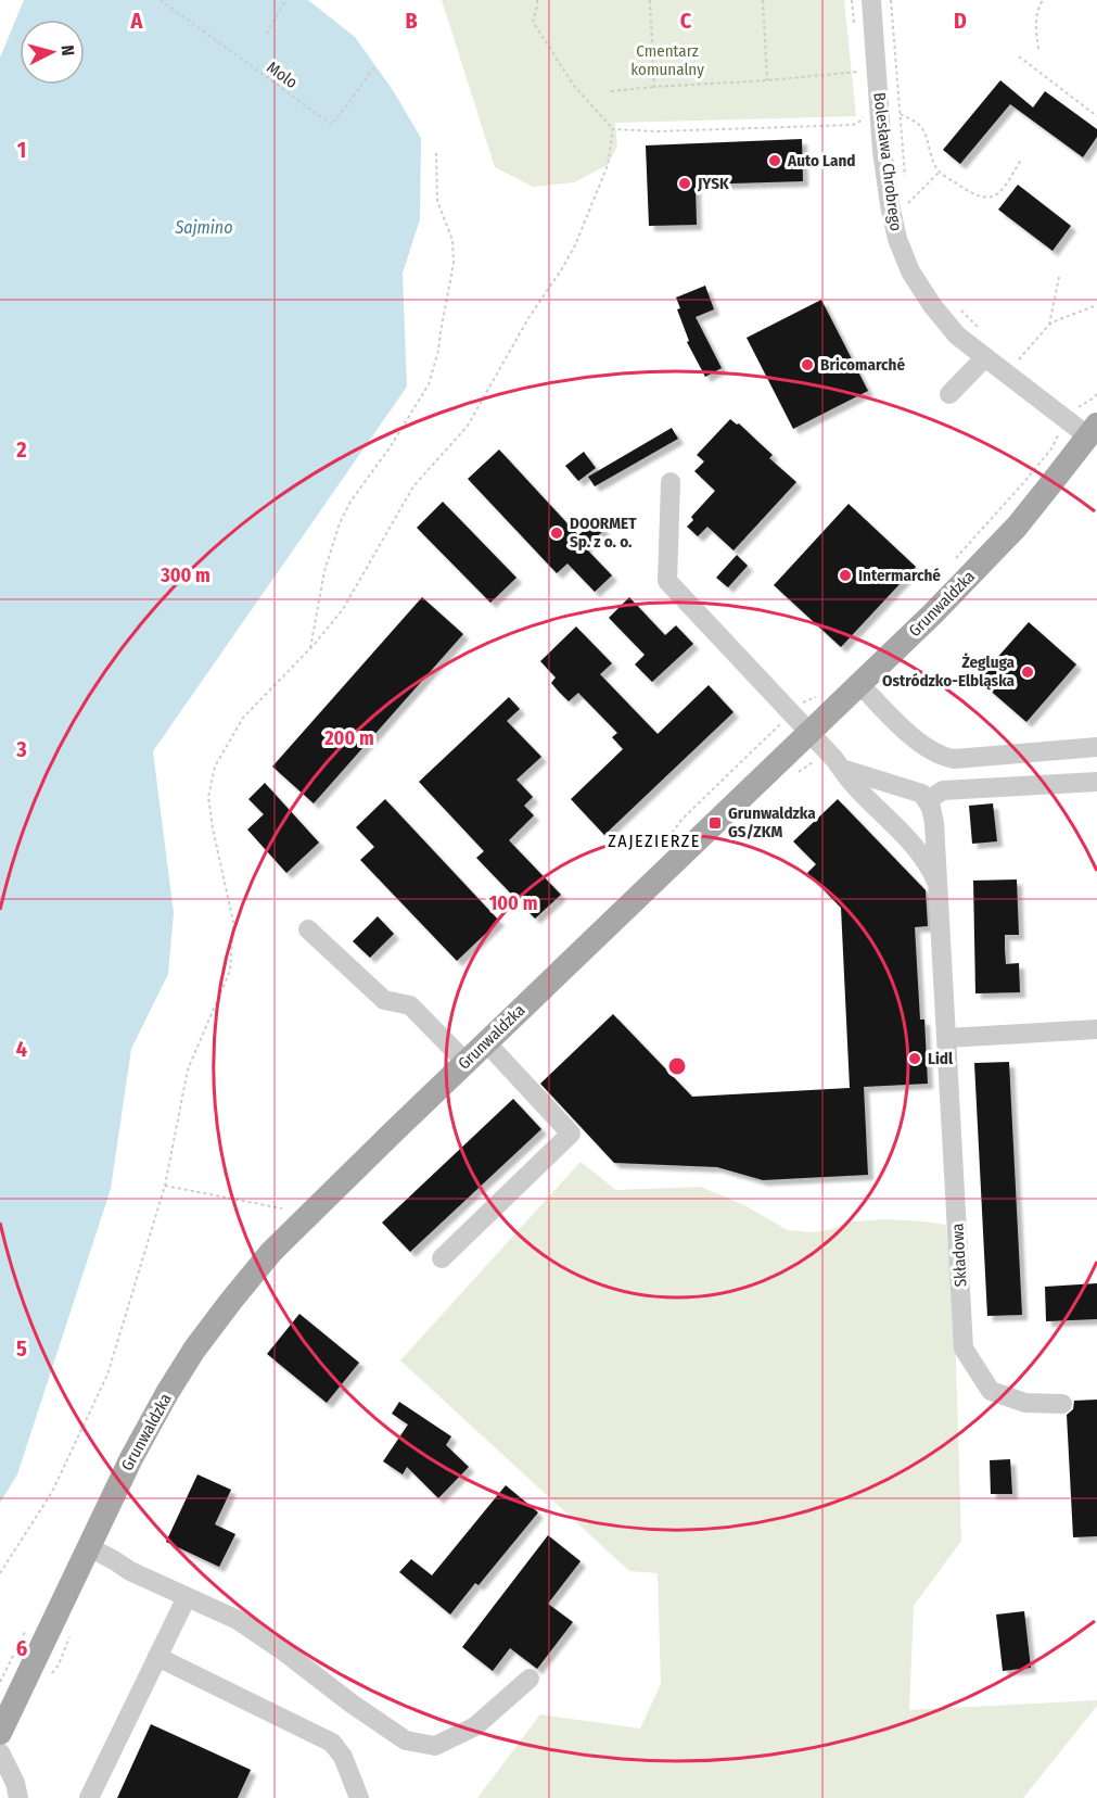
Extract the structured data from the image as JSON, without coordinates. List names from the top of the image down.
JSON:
{
  "streets": {
    "main road": ["Grunwaldzka"],
    "street": ["Bolesława Chrobrego", "Składowa"],
    "path": ["Molo"]
  },
  "crossings": [
    ["Bolesława Chrobrego", "Grunwaldzka"],
    ["Grunwaldzka", "Składowa"]
  ],
  "districts": ["ZAJEZIERZE"],
  "water": ["Sajmino"],
  "parks": ["Cmentarz komunalny"],
  "places": {
    "other": [
      "Auto Land",
      "JYSK",
      "Bricomarché",
      "DOORMET Sp. z o. o.",
      "Intermarché",
      "Żegluga Ostródzko-Elbląska",
      "Lidl"
    ],
    "transit": ["Grunwaldzka GS/ZKM"]
  },
  "north": "right",
  "grid": {
    "columns": [
      "A",
      "B",
      "C",
      "D"
    ],
    "rows": [
      "1",
      "2",
      "3",
      "4",
      "5",
      "6"
    ]
  },
  "rings": ["300 m", "200 m", "100 m"]
}
